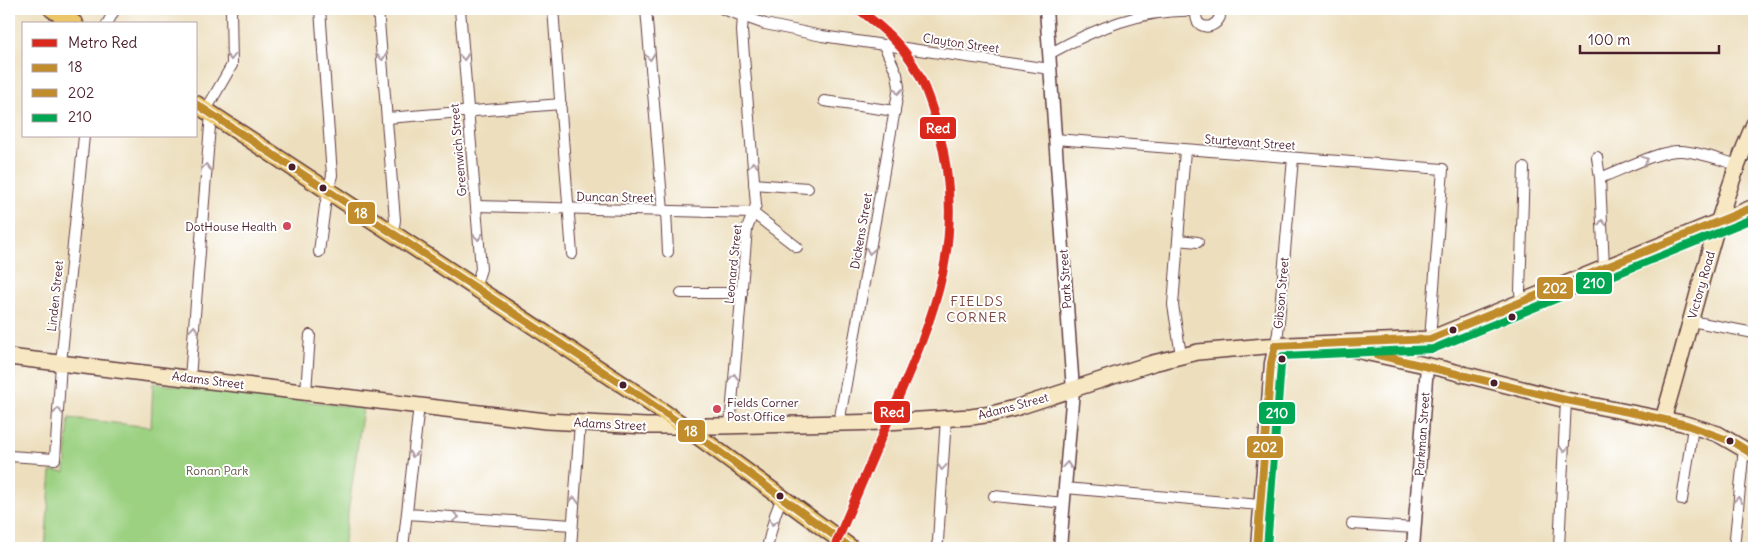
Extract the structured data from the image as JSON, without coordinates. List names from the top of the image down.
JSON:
{
  "streets": {
    "main road": ["Victory Road", "Adams Street", "Parkman Street"],
    "street": [
      "Clayton Street",
      "Sturtevant Street",
      "Greenwich Street",
      "Duncan Street",
      "Dickens Street",
      "Leonard Street",
      "Park Street",
      "Gibson Street",
      "Linden Street"
    ]
  },
  "crossings": [
    ["Clayton Street", "Dickens Street"],
    ["Clayton Street", "Leonard Street"],
    ["Clayton Street", "Park Street"],
    ["Sturtevant Street", "Park Street"],
    ["Sturtevant Street", "Gibson Street"],
    ["Sturtevant Street", "Parkman Street"],
    ["Greenwich Street", "Duncan Street"],
    ["Duncan Street", "Leonard Street"],
    ["Dickens Street", "Adams Street"],
    ["Leonard Street", "Adams Street"],
    ["Park Street", "Adams Street"],
    ["Victory Road", "Adams Street"],
    ["Gibson Street", "Adams Street"],
    ["Linden Street", "Adams Street"],
    ["Adams Street", "Parkman Street"]
  ],
  "one_way": ["Dickens Street", "Leonard Street"],
  "districts": ["FIELDS CORNER"],
  "parks": ["Ronan Park"],
  "places": ["DotHouse Health", "Fields Corner Post Office"],
  "lines": [
    "metro line Red",
    "transit line 18",
    "transit line 202",
    "transit line 210"
  ],
  "legend": [
    "Metro Red",
    "18",
    "202",
    "210"
  ],
  "scale_bar": "100 m"
}
